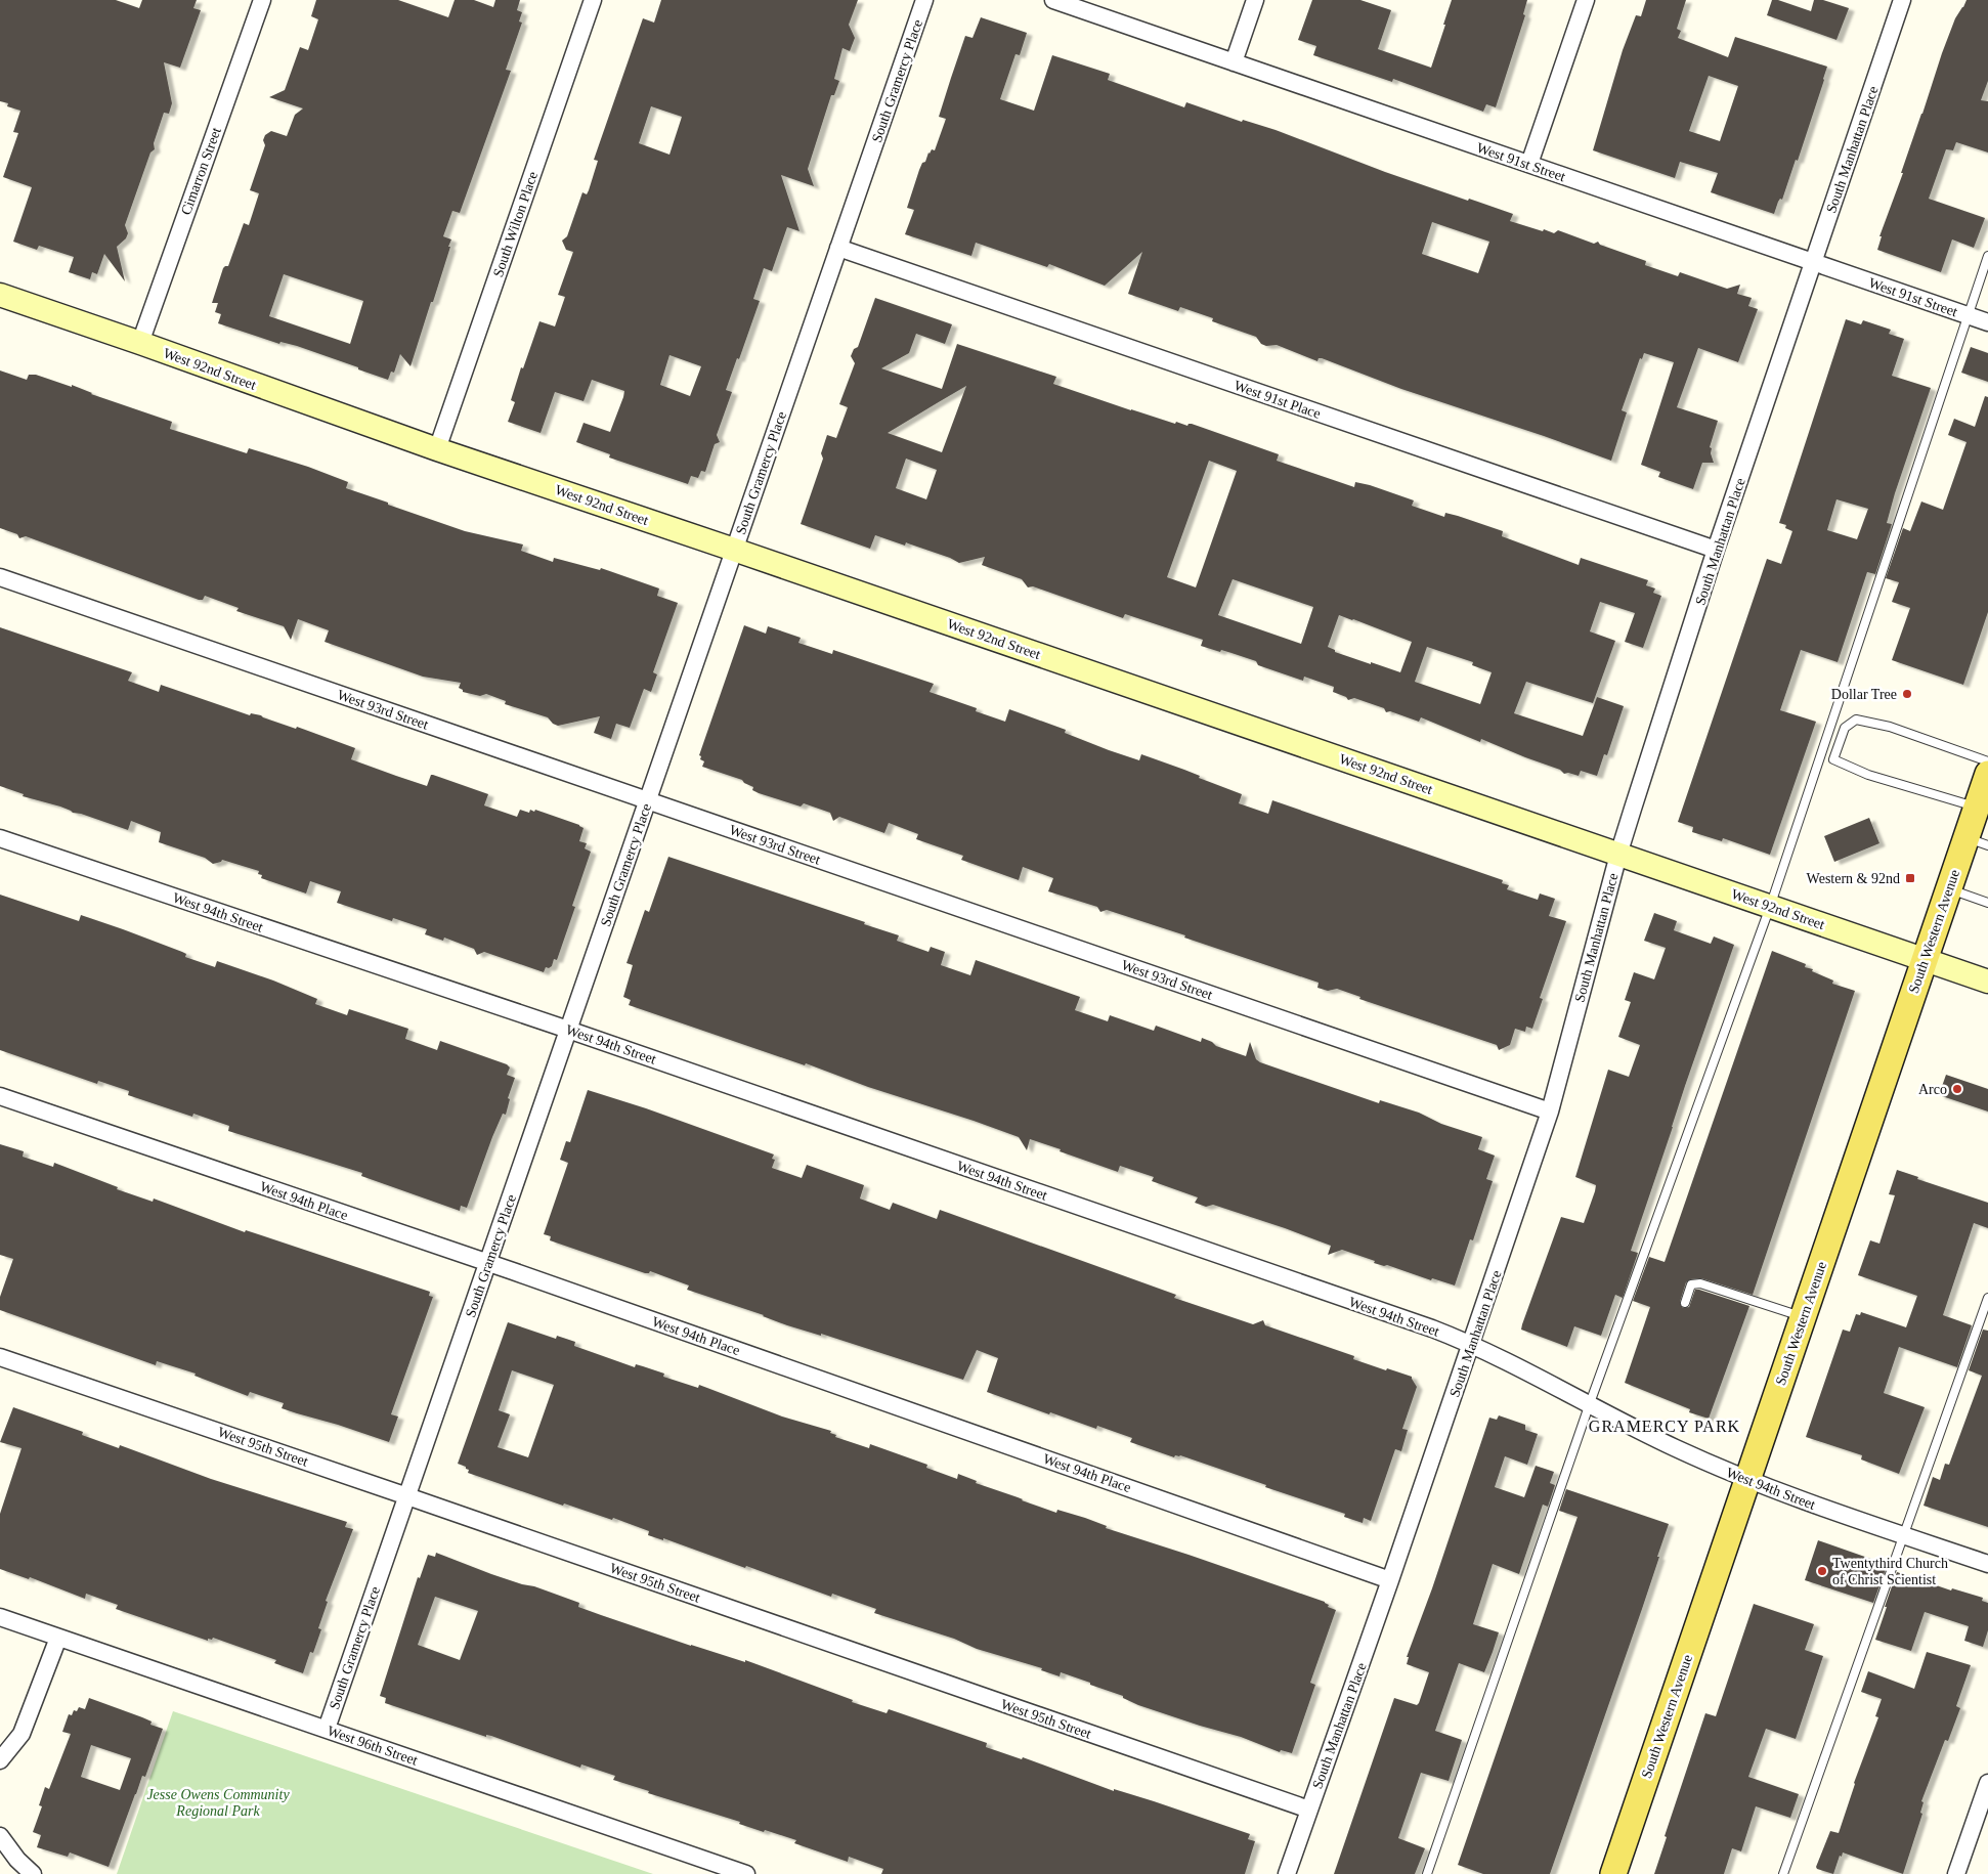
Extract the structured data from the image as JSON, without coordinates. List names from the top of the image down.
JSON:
{
  "streets": {
    "main road": ["South Western Avenue"],
    "street": [
      "South Gramercy Place",
      "South Manhattan Place",
      "West 91st Street",
      "Cimarron Street",
      "South Wilton Place",
      "West 92nd Street",
      "West 91st Place",
      "West 93rd Street",
      "West 94th Street",
      "West 94th Place",
      "West 95th Street",
      "West 96th Street"
    ]
  },
  "crossings": [
    ["South Gramercy Place", "West 92nd Street"],
    ["South Gramercy Place", "West 91st Place"],
    ["South Gramercy Place", "West 93rd Street"],
    ["South Gramercy Place", "West 94th Street"],
    ["South Gramercy Place", "West 94th Place"],
    ["South Gramercy Place", "West 95th Street"],
    ["South Gramercy Place", "West 96th Street"],
    ["South Manhattan Place", "West 91st Street"],
    ["South Manhattan Place", "West 92nd Street"],
    ["South Manhattan Place", "West 91st Place"],
    ["South Manhattan Place", "West 93rd Street"],
    ["South Manhattan Place", "West 94th Street"],
    ["South Manhattan Place", "West 94th Place"],
    ["South Manhattan Place", "West 95th Street"],
    ["Cimarron Street", "West 92nd Street"],
    ["South Wilton Place", "West 92nd Street"],
    ["West 92nd Street", "South Western Avenue"],
    ["West 94th Street", "South Western Avenue"]
  ],
  "districts": ["GRAMERCY PARK"],
  "parks": ["Jesse Owens Community Regional Park"],
  "places": {
    "other": ["Dollar Tree", "Arco", "Twentythird Church of Christ Scientist"],
    "transit": ["Western & 92nd"]
  }
}
